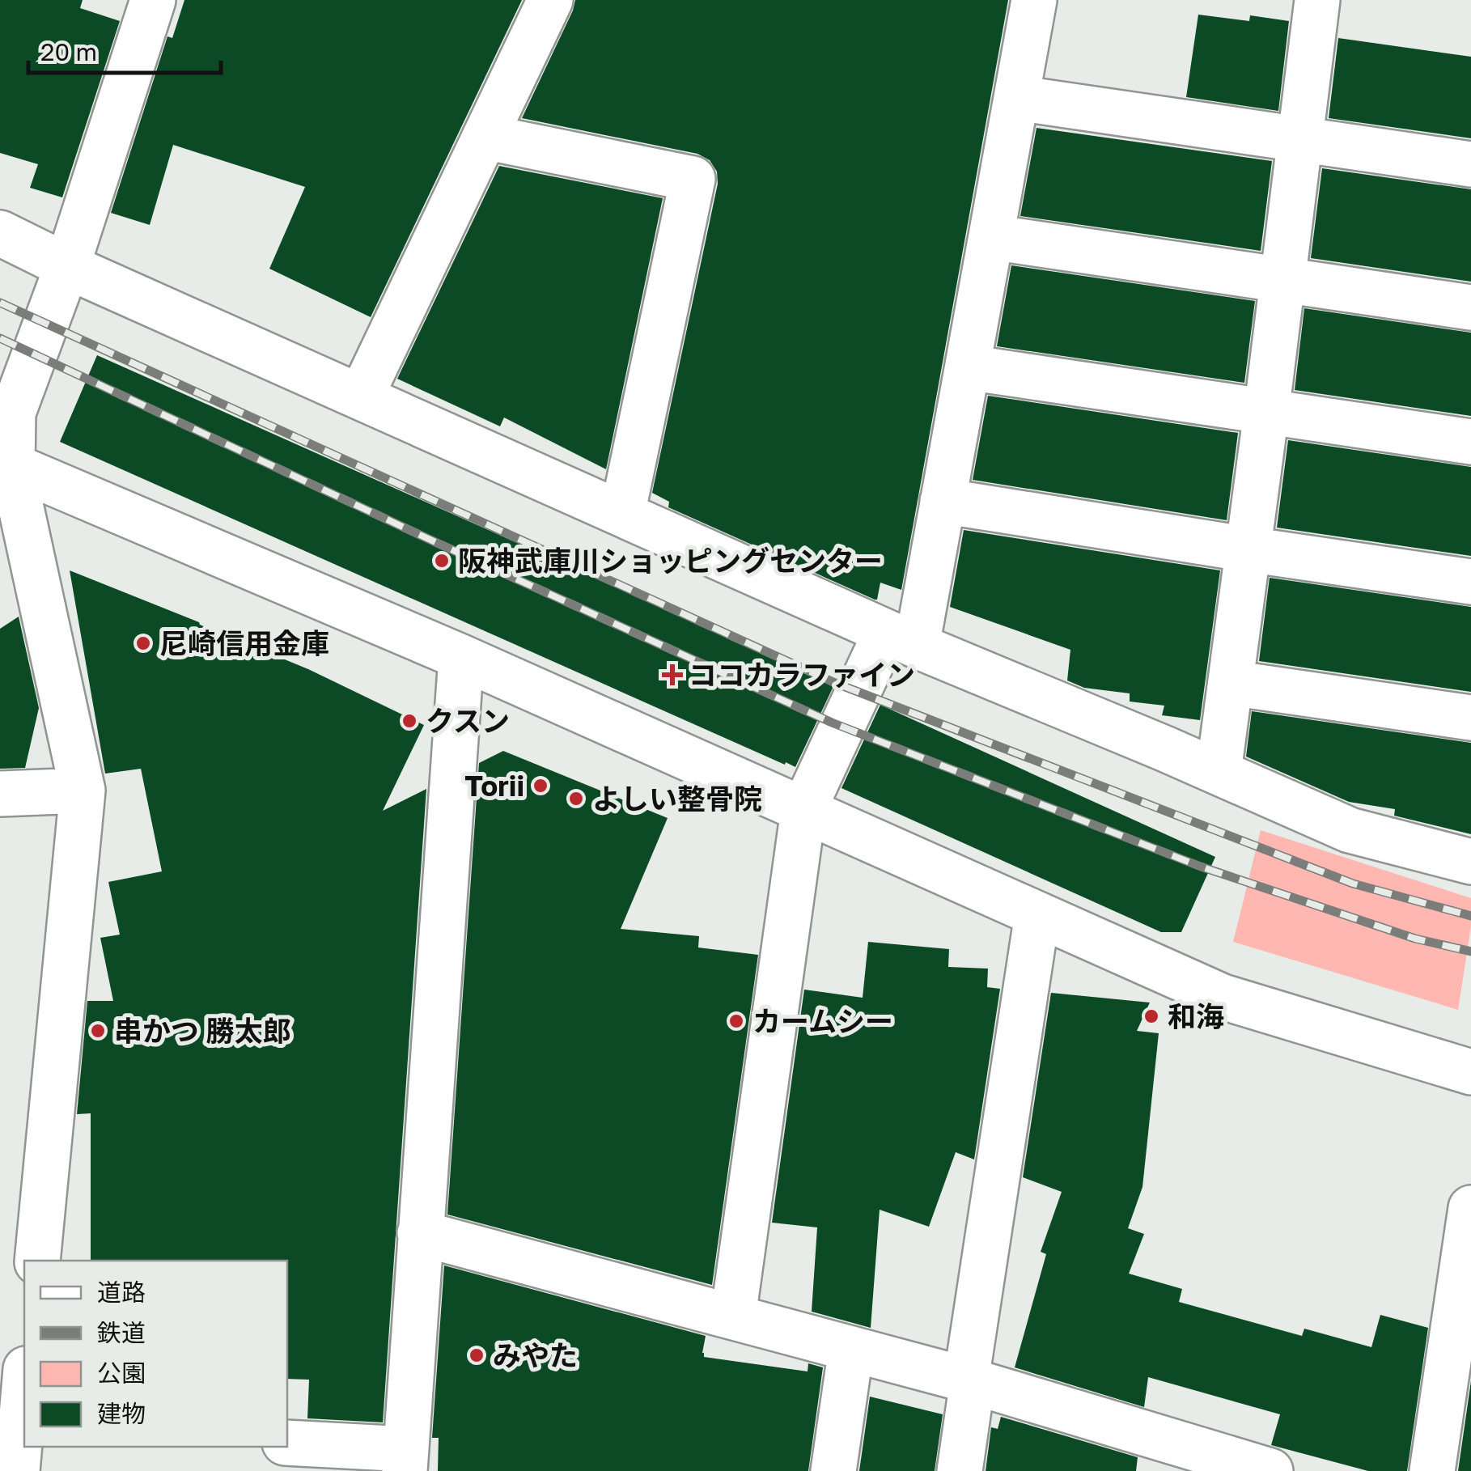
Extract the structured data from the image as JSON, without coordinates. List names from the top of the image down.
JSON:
{
  "places": {
    "other": [
      "阪神武庫川ショッピングセンター",
      "尼崎信用金庫",
      "クスン",
      "Torii",
      "よしい整骨院",
      "和海",
      "カームシー",
      "串かつ 勝太郎",
      "みやた"
    ],
    "health": ["ココカラファイン"]
  },
  "legend": [
    "道路",
    "鉄道",
    "公園",
    "建物"
  ],
  "scale_bar": "20 m"
}
